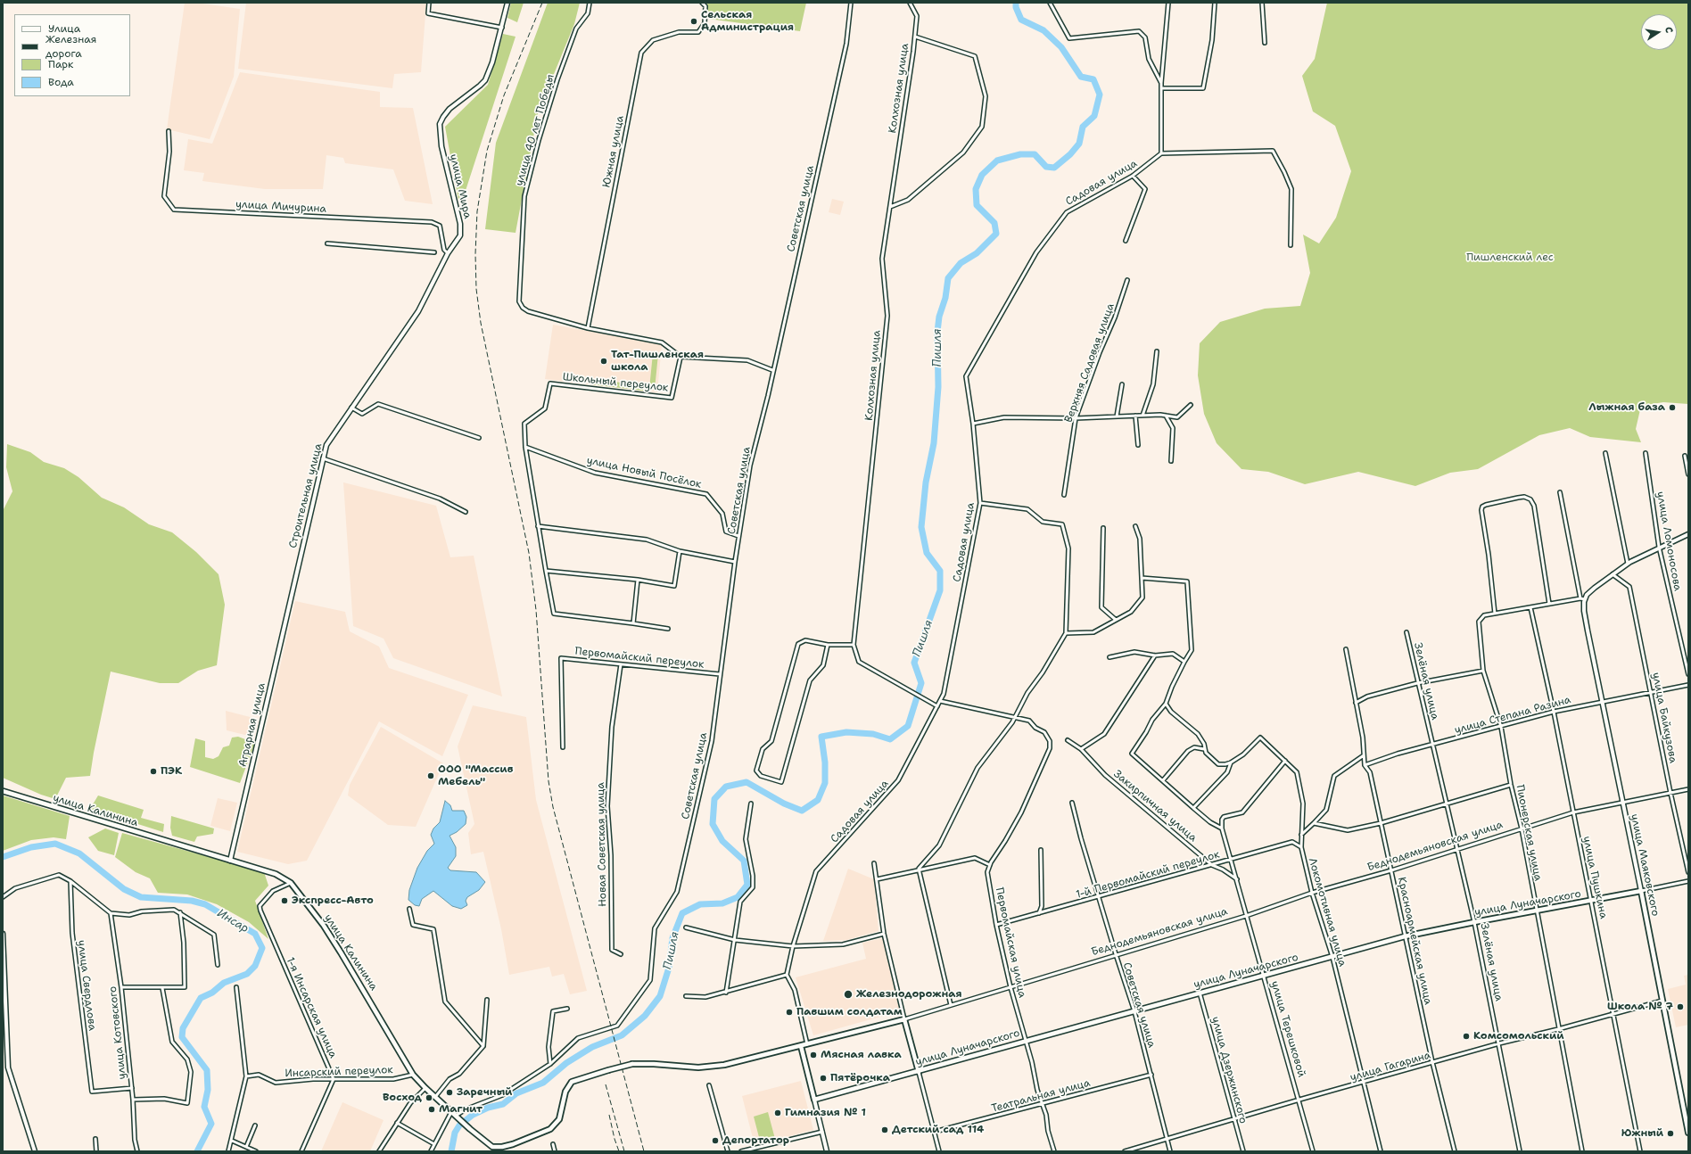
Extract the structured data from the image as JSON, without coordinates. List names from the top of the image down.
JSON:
{
  "streets": {
    "main road": [
      "улица Калинина",
      "Беднодемьяновская улица",
      "улица Маяковского",
      "улица Луначарского"
    ],
    "street": [
      "Колхозная улица",
      "улица 40 лет Победы",
      "Южная улица",
      "Садовая улица",
      "улица Мира",
      "улица Мичурина",
      "Советская улица",
      "Верхняя Садовая улица",
      "Школьный переулок",
      "улица Новый Посёлок",
      "Строительная улица",
      "улица Ломоносова",
      "Первомайский переулок",
      "Зелёная улица",
      "улица Степана Разина",
      "улица Байкузова",
      "Аграрная улица",
      "Закирпичная улица",
      "Пионерская улица",
      "Новая Советская улица",
      "1-й Первомайский переулок",
      "улица Пушкина",
      "Локомотивная улица",
      "Красноармейская улица",
      "Первомайская улица",
      "улица Свердлова",
      "1-я Инсарская улица",
      "улица Терешковой",
      "улица Котовского",
      "улица Гагарина",
      "улица Дзержинского",
      "Инсарский переулок",
      "Театральная улица"
    ]
  },
  "crossings": [
    ["Колхозная улица", "Садовая улица"],
    ["улица 40 лет Победы", "Южная улица"],
    ["улица 40 лет Победы", "Школьный переулок"],
    ["улица Мира", "улица Мичурина"],
    ["улица Мира", "Строительная улица"],
    ["Советская улица", "улица Новый Посёлок"],
    ["Советская улица", "Первомайский переулок"],
    ["Советская улица", "Беднодемьяновская улица"],
    ["Советская улица", "1-й Первомайский переулок"],
    ["Советская улица", "улица Луначарского"],
    ["Советская улица", "улица Гагарина"],
    ["Советская улица", "Театральная улица"],
    ["Школьный переулок", "улица Новый Посёлок"],
    ["Строительная улица", "Аграрная улица"],
    ["Первомайский переулок", "Новая Советская улица"],
    ["Зелёная улица", "улица Степана Разина"],
    ["Зелёная улица", "Беднодемьяновская улица"],
    ["Зелёная улица", "улица Луначарского"],
    ["Зелёная улица", "улица Гагарина"],
    ["улица Степана Разина", "улица Байкузова"],
    ["улица Степана Разина", "Пионерская улица"],
    ["улица Степана Разина", "улица Маяковского"],
    ["улица Степана Разина", "улица Пушкина"],
    ["улица Степана Разина", "Красноармейская улица"],
    ["улица Байкузова", "Беднодемьяновская улица"],
    ["Аграрная улица", "улица Калинина"],
    ["Закирпичная улица", "1-й Первомайский переулок"],
    ["Закирпичная улица", "улица Терешковой"],
    ["улица Калинина", "Беднодемьяновская улица"],
    ["улица Калинина", "1-я Инсарская улица"],
    ["улица Калинина", "Инсарский переулок"],
    ["Пионерская улица", "Беднодемьяновская улица"],
    ["Пионерская улица", "улица Пушкина"],
    ["Пионерская улица", "улица Луначарского"],
    ["Пионерская улица", "улица Гагарина"],
    ["Беднодемьяновская улица", "улица Маяковского"],
    ["Беднодемьяновская улица", "улица Пушкина"],
    ["Беднодемьяновская улица", "Локомотивная улица"],
    ["Беднодемьяновская улица", "Красноармейская улица"],
    ["Беднодемьяновская улица", "Первомайская улица"],
    ["Беднодемьяновская улица", "улица Терешковой"],
    ["улица Маяковского", "улица Луначарского"],
    ["улица Маяковского", "улица Гагарина"],
    ["1-й Первомайский переулок", "Локомотивная улица"],
    ["1-й Первомайский переулок", "Первомайская улица"],
    ["1-й Первомайский переулок", "улица Терешковой"],
    ["улица Пушкина", "улица Луначарского"],
    ["улица Пушкина", "улица Гагарина"],
    ["улица Луначарского", "Локомотивная улица"],
    ["улица Луначарского", "Красноармейская улица"],
    ["улица Луначарского", "Первомайская улица"],
    ["улица Луначарского", "улица Терешковой"],
    ["улица Луначарского", "улица Дзержинского"],
    ["Локомотивная улица", "улица Гагарина"],
    ["Красноармейская улица", "улица Гагарина"],
    ["Первомайская улица", "Театральная улица"],
    ["улица Свердлова", "улица Котовского"],
    ["1-я Инсарская улица", "Инсарский переулок"],
    ["улица Терешковой", "улица Гагарина"],
    ["улица Гагарина", "улица Дзержинского"]
  ],
  "water": ["Пишля", "Инсар"],
  "parks": ["Пишленский лес"],
  "places": [
    "Сельская Администрация",
    "Тат-Пишленская школа",
    "Лыжная база",
    "ПЭК",
    "ООО \"Массив Мебель\"",
    "Экспресс-Авто",
    "Железнодорожная",
    "Школа № 7",
    "Павшим солдатам",
    "Комсомольский",
    "Мясная лавка",
    "Пятёрочка",
    "Заречный",
    "Восход",
    "Магнит",
    "Гимназия № 1",
    "Детский сад 114",
    "Южный",
    "Депортатор"
  ],
  "legend": [
    "Улица",
    "Железная дорога",
    "Парк",
    "Вода"
  ],
  "north": "right"
}
